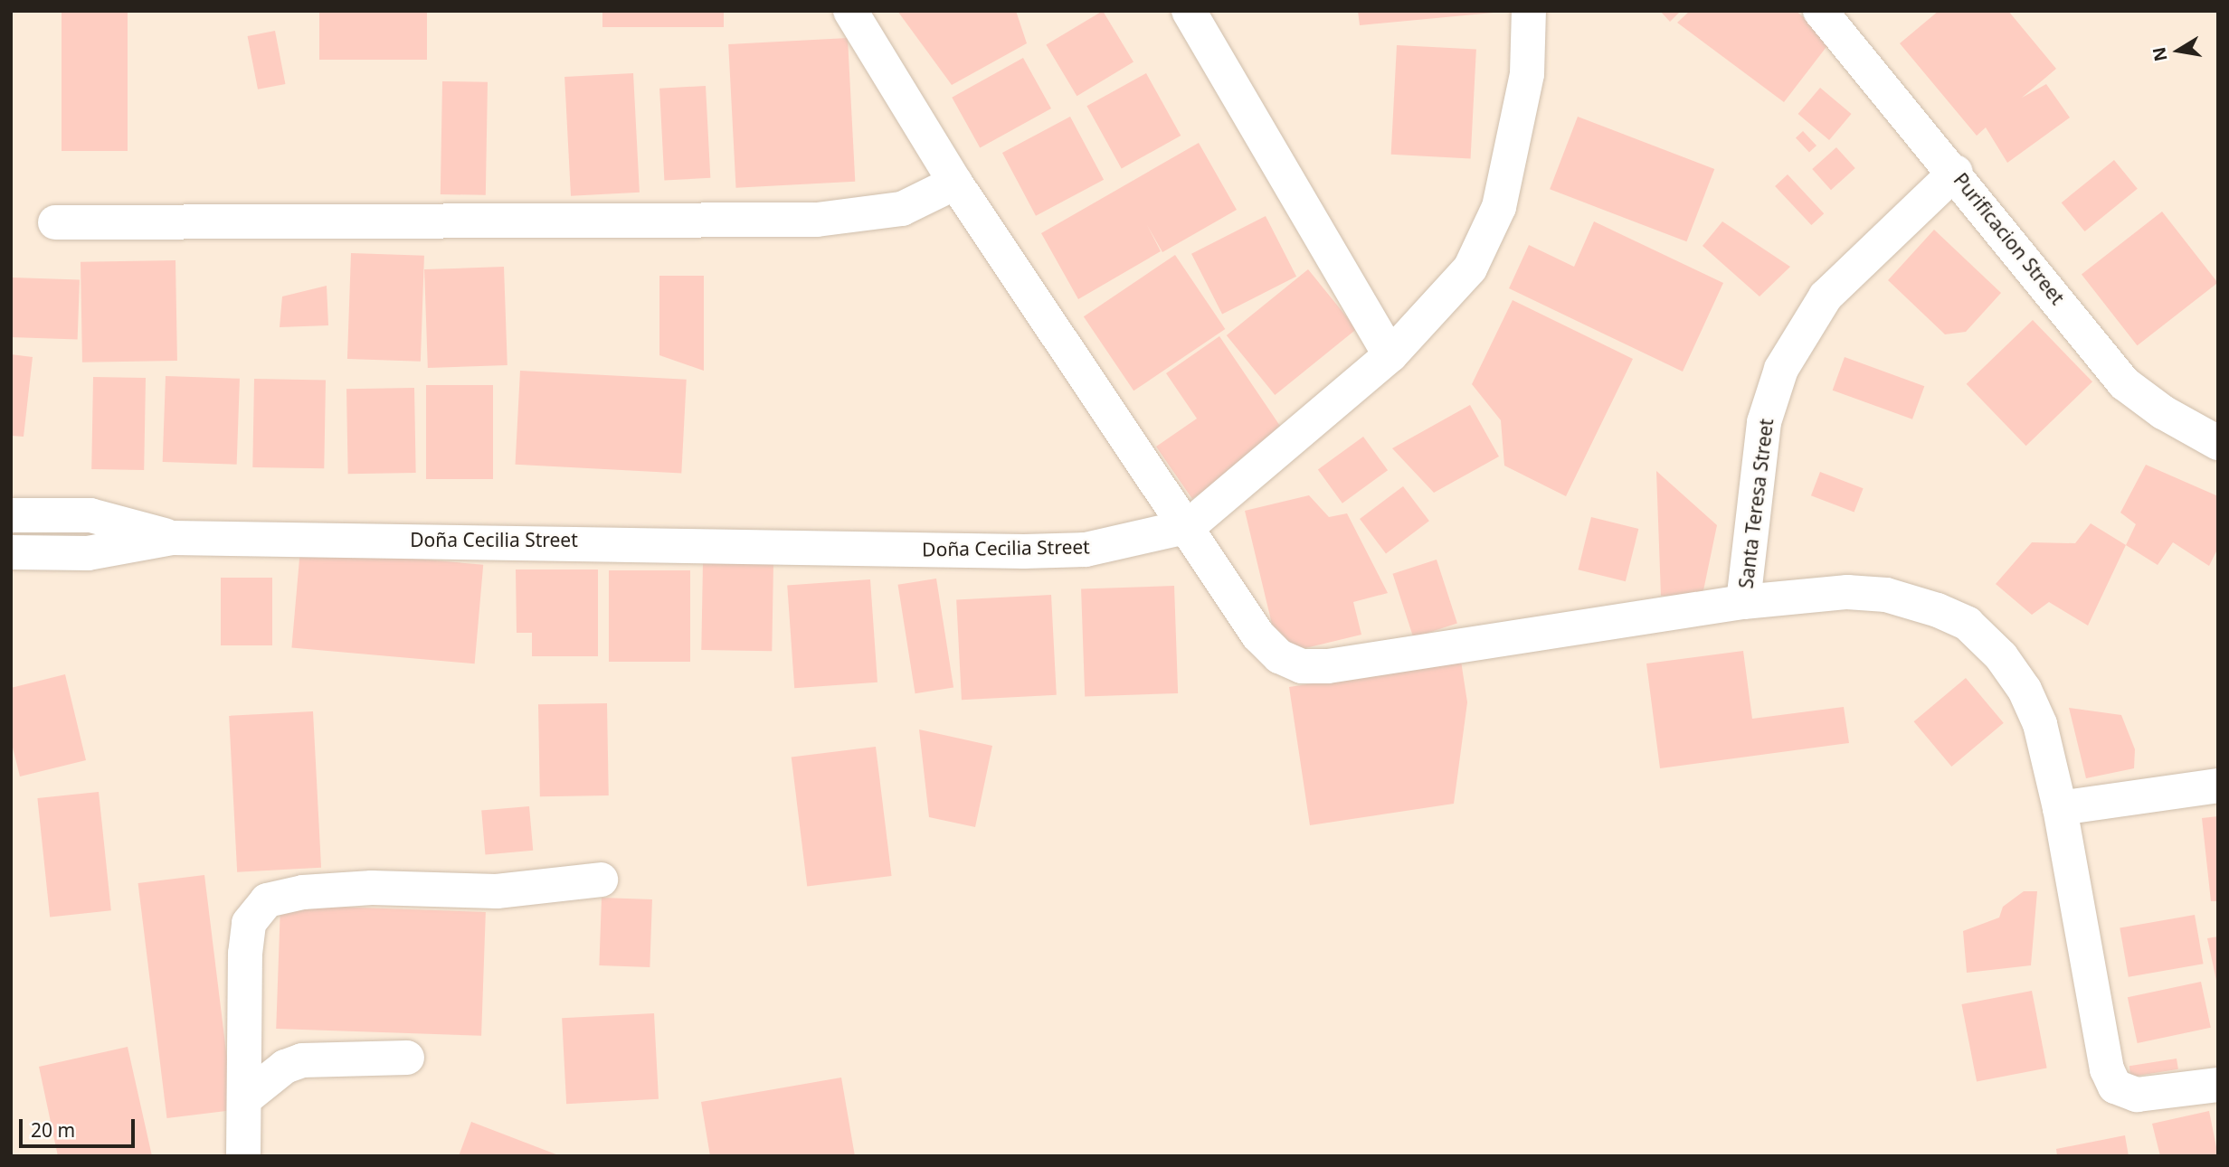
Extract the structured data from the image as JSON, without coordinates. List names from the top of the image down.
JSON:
{
  "streets": {
    "street": ["Purificacion Street", "Santa Teresa Street", "Doña Cecilia Street"]
  },
  "crossings": [
    ["Purificacion Street", "Santa Teresa Street"]
  ],
  "scale_bar": "20 m",
  "north": "left"
}
